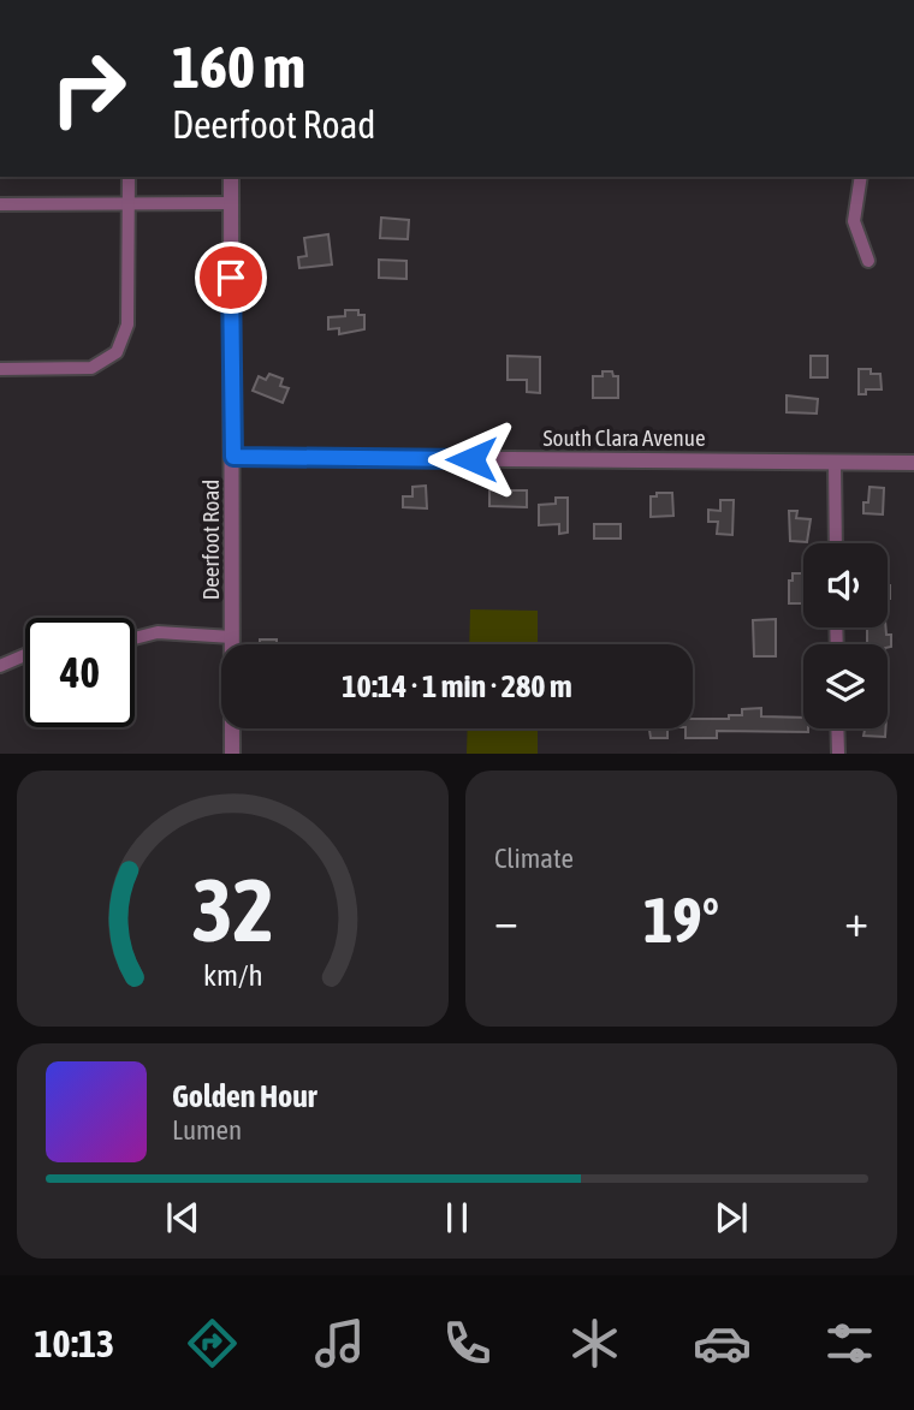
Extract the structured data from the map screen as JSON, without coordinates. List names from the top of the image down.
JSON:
{
  "streets": {
    "street": ["South Clara Avenue", "Deerfoot Road"]
  },
  "crossings": [
    ["South Clara Avenue", "Deerfoot Road"]
  ],
  "page": {
    "turn": ["160 m", "Deerfoot Road"],
    "limit": "40",
    "trip": "10:14 · 1 min · 280 m",
    "tile": "Climate",
    "heat": ["−", "19°", "+"],
    "song": ["Golden Hour", "Lumen"],
    "tabs": "10:13",
    "gauge": ["32", "km/h"]
  }
}
